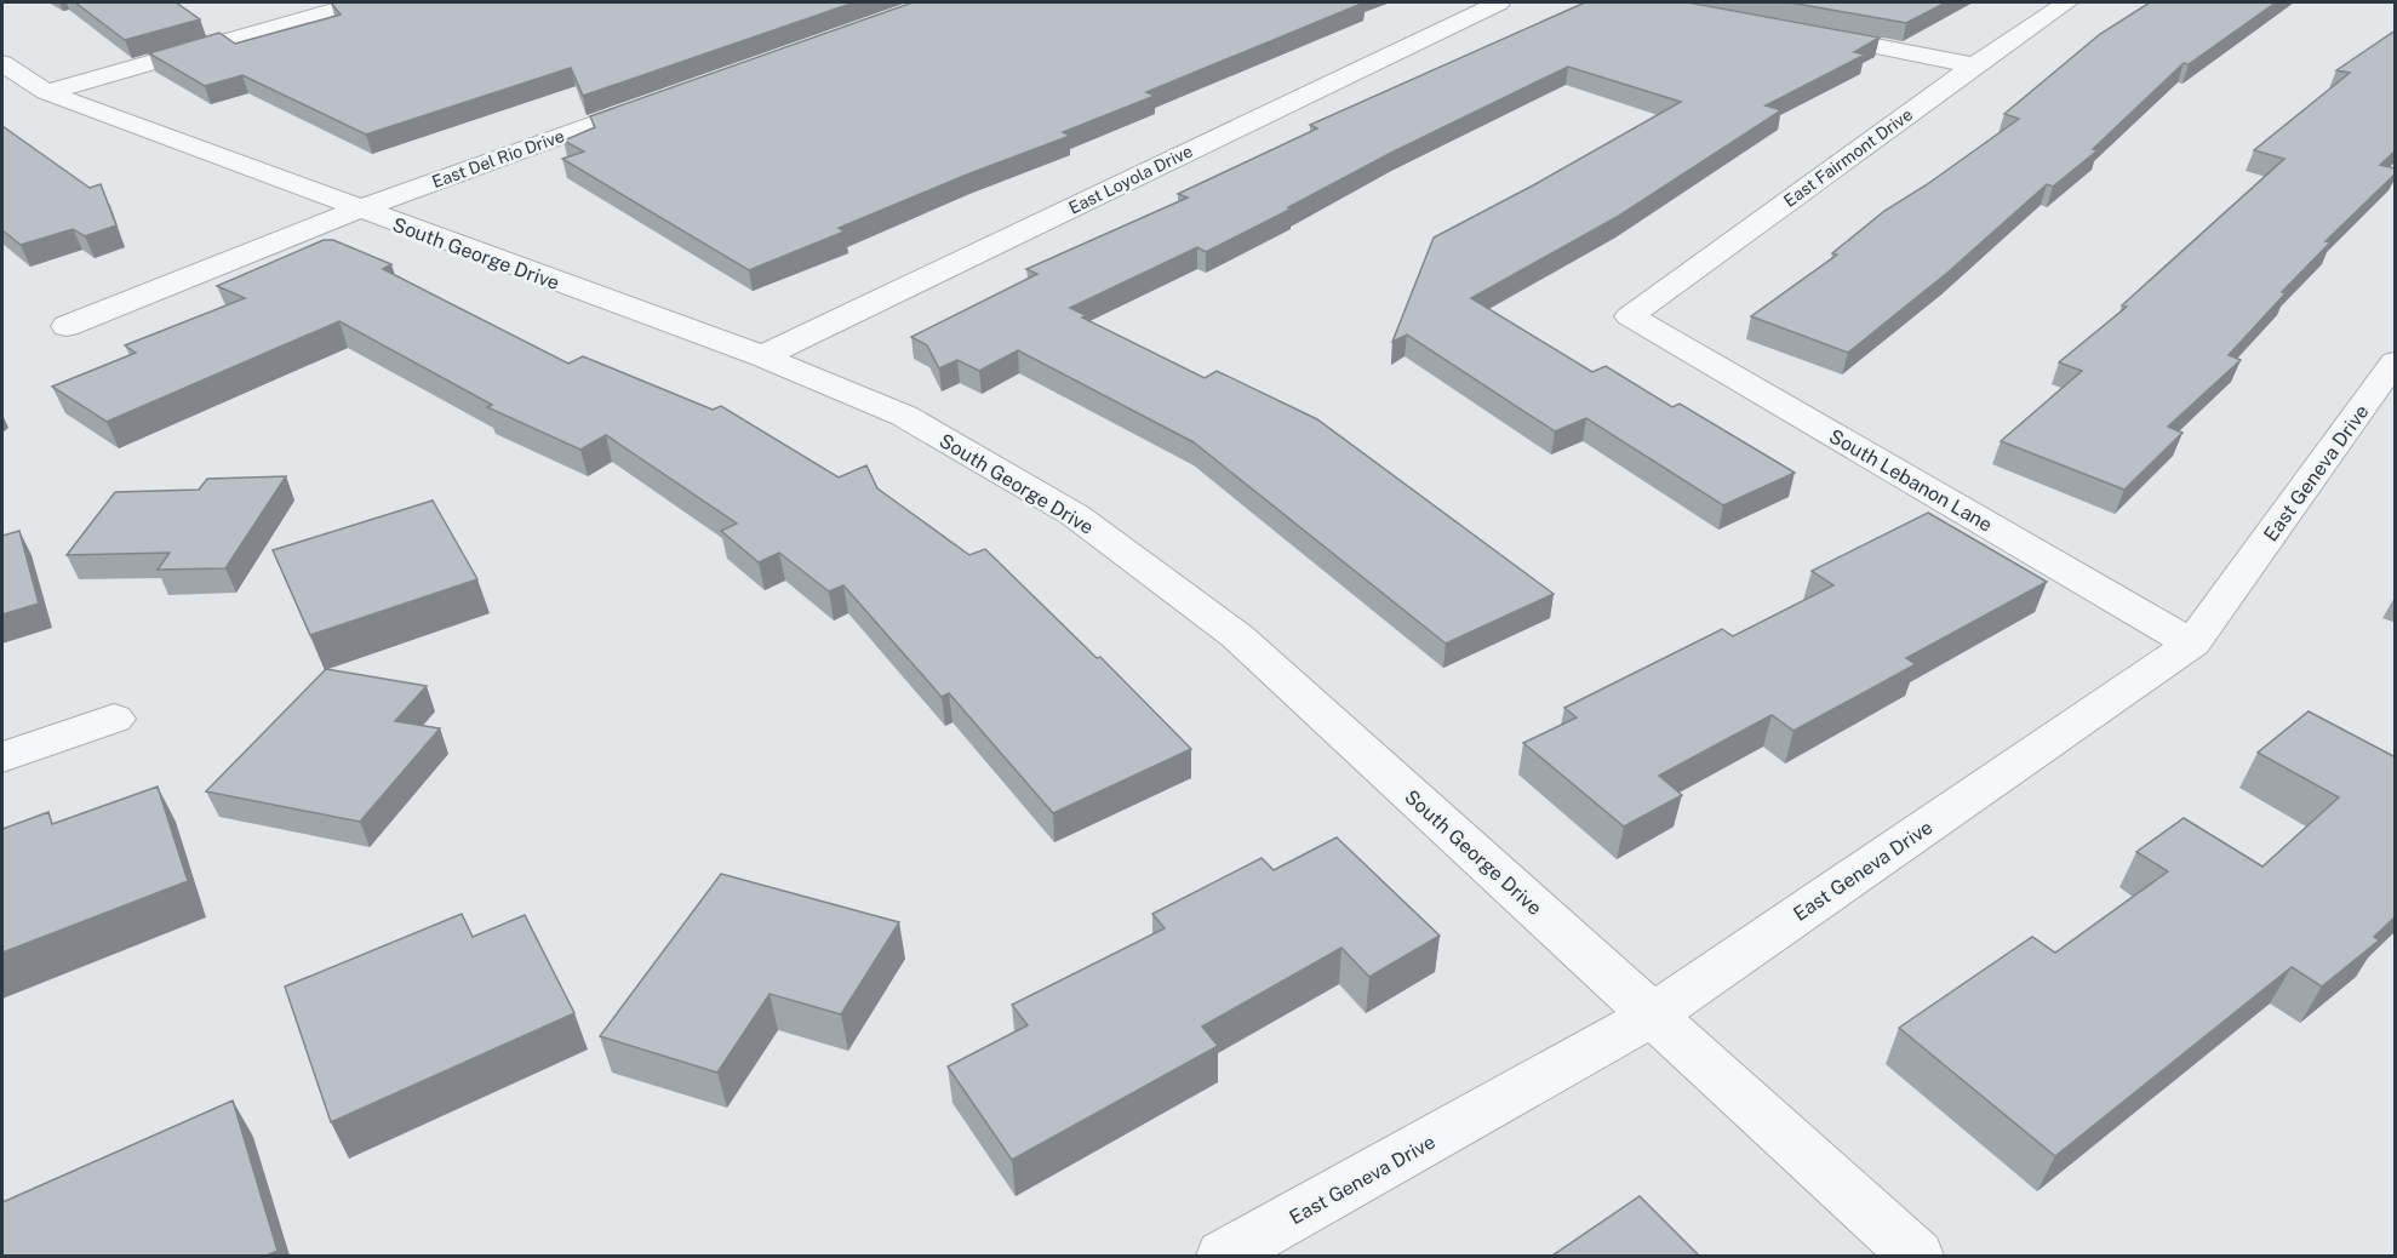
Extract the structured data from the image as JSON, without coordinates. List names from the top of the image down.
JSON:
{
  "streets": {
    "street": [
      "East Fairmont Drive",
      "East Del Rio Drive",
      "East Loyola Drive",
      "South George Drive",
      "East Geneva Drive",
      "South Lebanon Lane"
    ]
  },
  "crossings": [
    ["East Fairmont Drive", "South Lebanon Lane"],
    ["East Del Rio Drive", "South George Drive"],
    ["East Loyola Drive", "South George Drive"],
    ["South George Drive", "East Geneva Drive"],
    ["East Geneva Drive", "South Lebanon Lane"]
  ]
}
